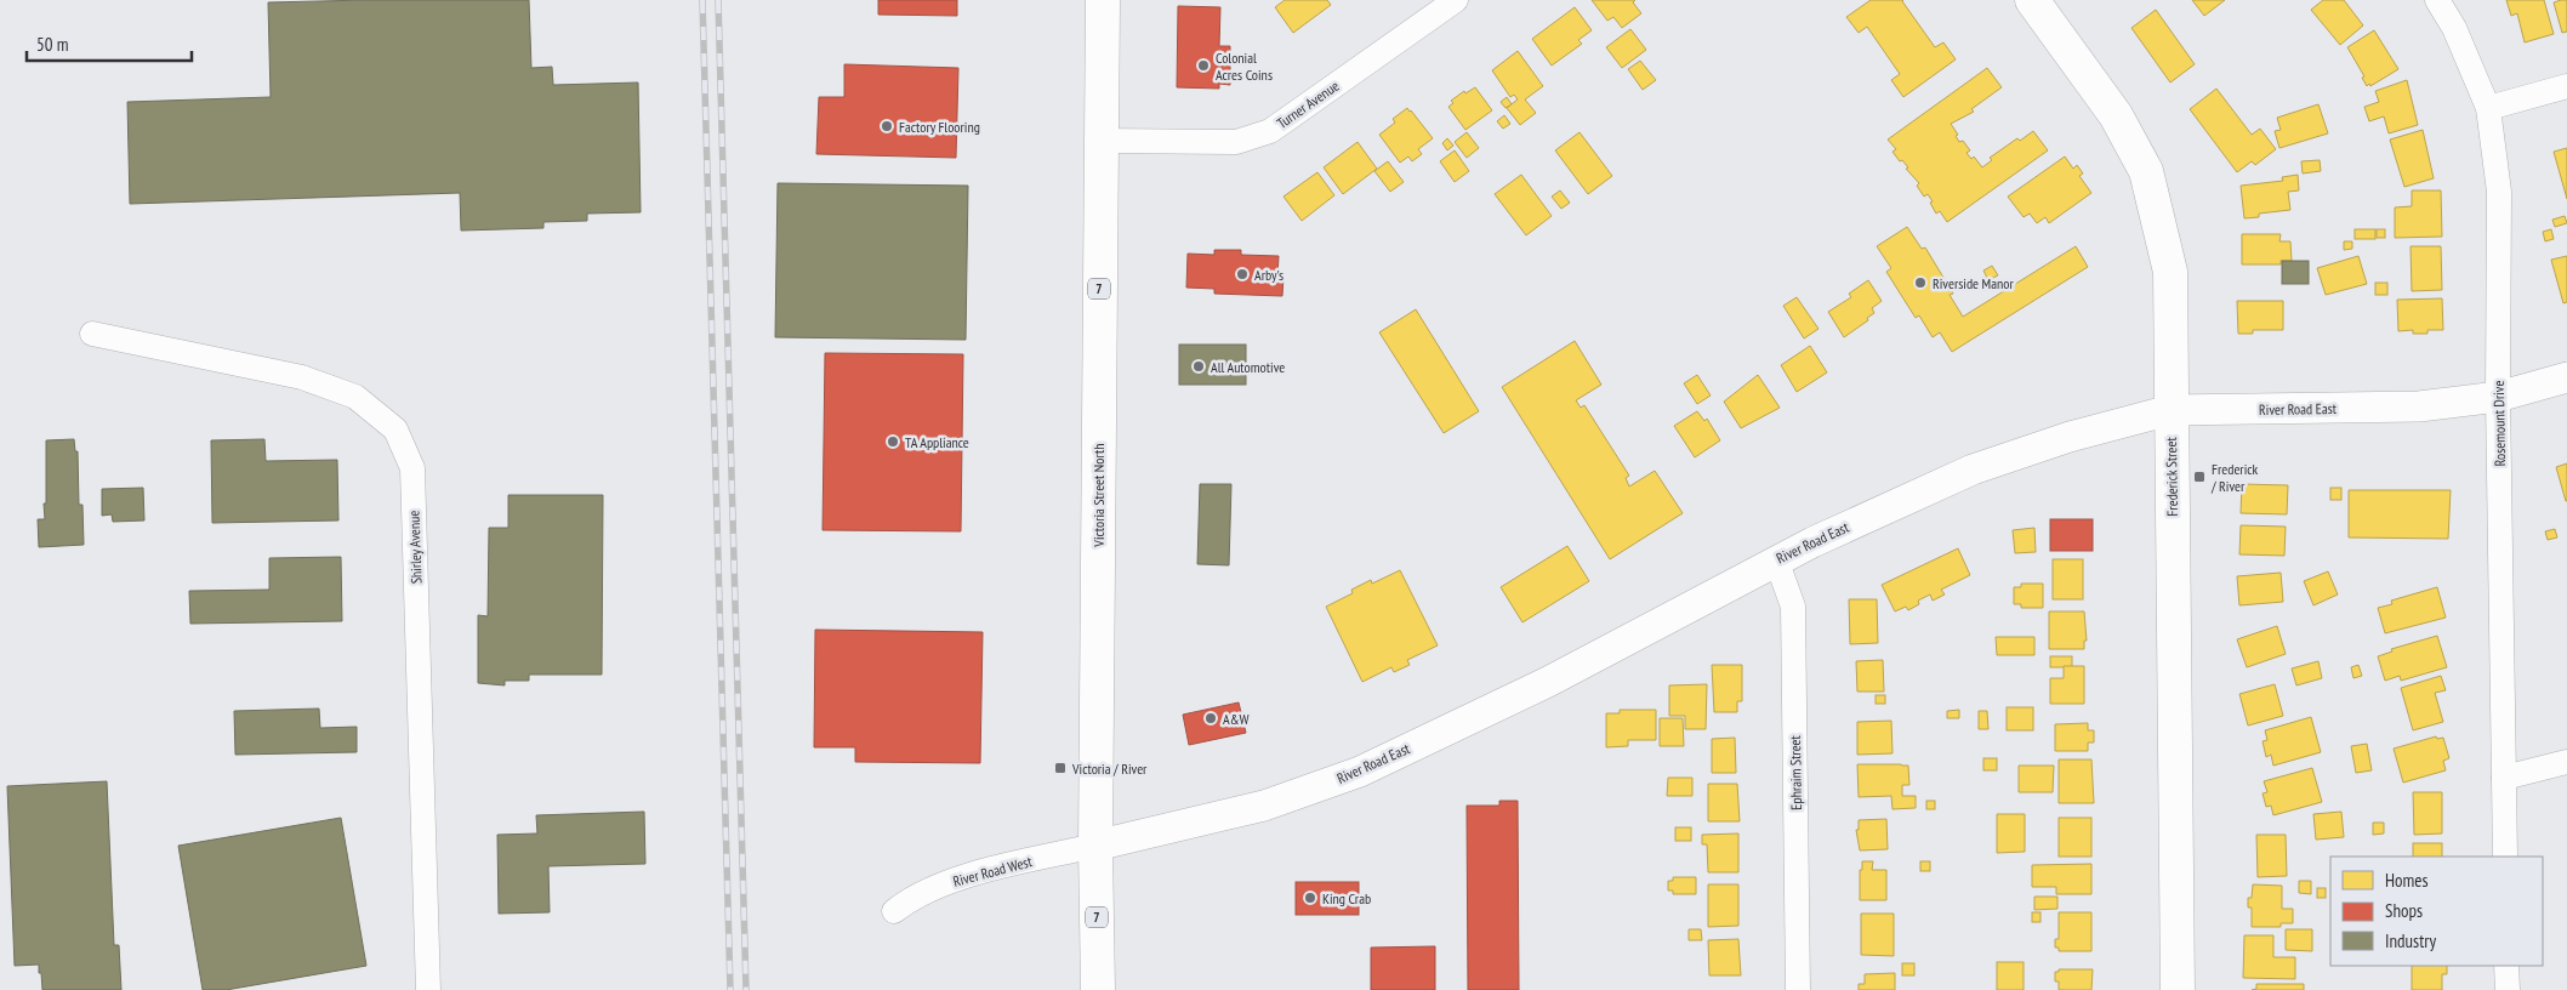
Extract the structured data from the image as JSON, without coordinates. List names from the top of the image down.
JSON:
{
  "streets": {
    "main road": ["7", "Frederick Street", "Victoria Street North"],
    "street": [
      "Turner Avenue",
      "River Road East",
      "Rosemount Drive",
      "Shirley Avenue",
      "Ephraim Street",
      "River Road West"
    ]
  },
  "crossings": [
    ["Turner Avenue", "Victoria Street North"],
    ["River Road East", "Rosemount Drive"],
    ["River Road East", "Frederick Street"],
    ["River Road East", "Victoria Street North"],
    ["River Road East", "Ephraim Street"],
    ["River Road East", "River Road West"],
    ["Victoria Street North", "River Road West"]
  ],
  "places": {
    "other": [
      "Colonial Acres Coins",
      "Factory Flooring",
      "Arby's",
      "Riverside Manor",
      "All Automotive",
      "TA Appliance",
      "A&W",
      "King Crab"
    ],
    "transit": ["Frederick / River", "Victoria / River"]
  },
  "legend": ["Homes", "Shops", "Industry"],
  "scale_bar": "50 m"
}
